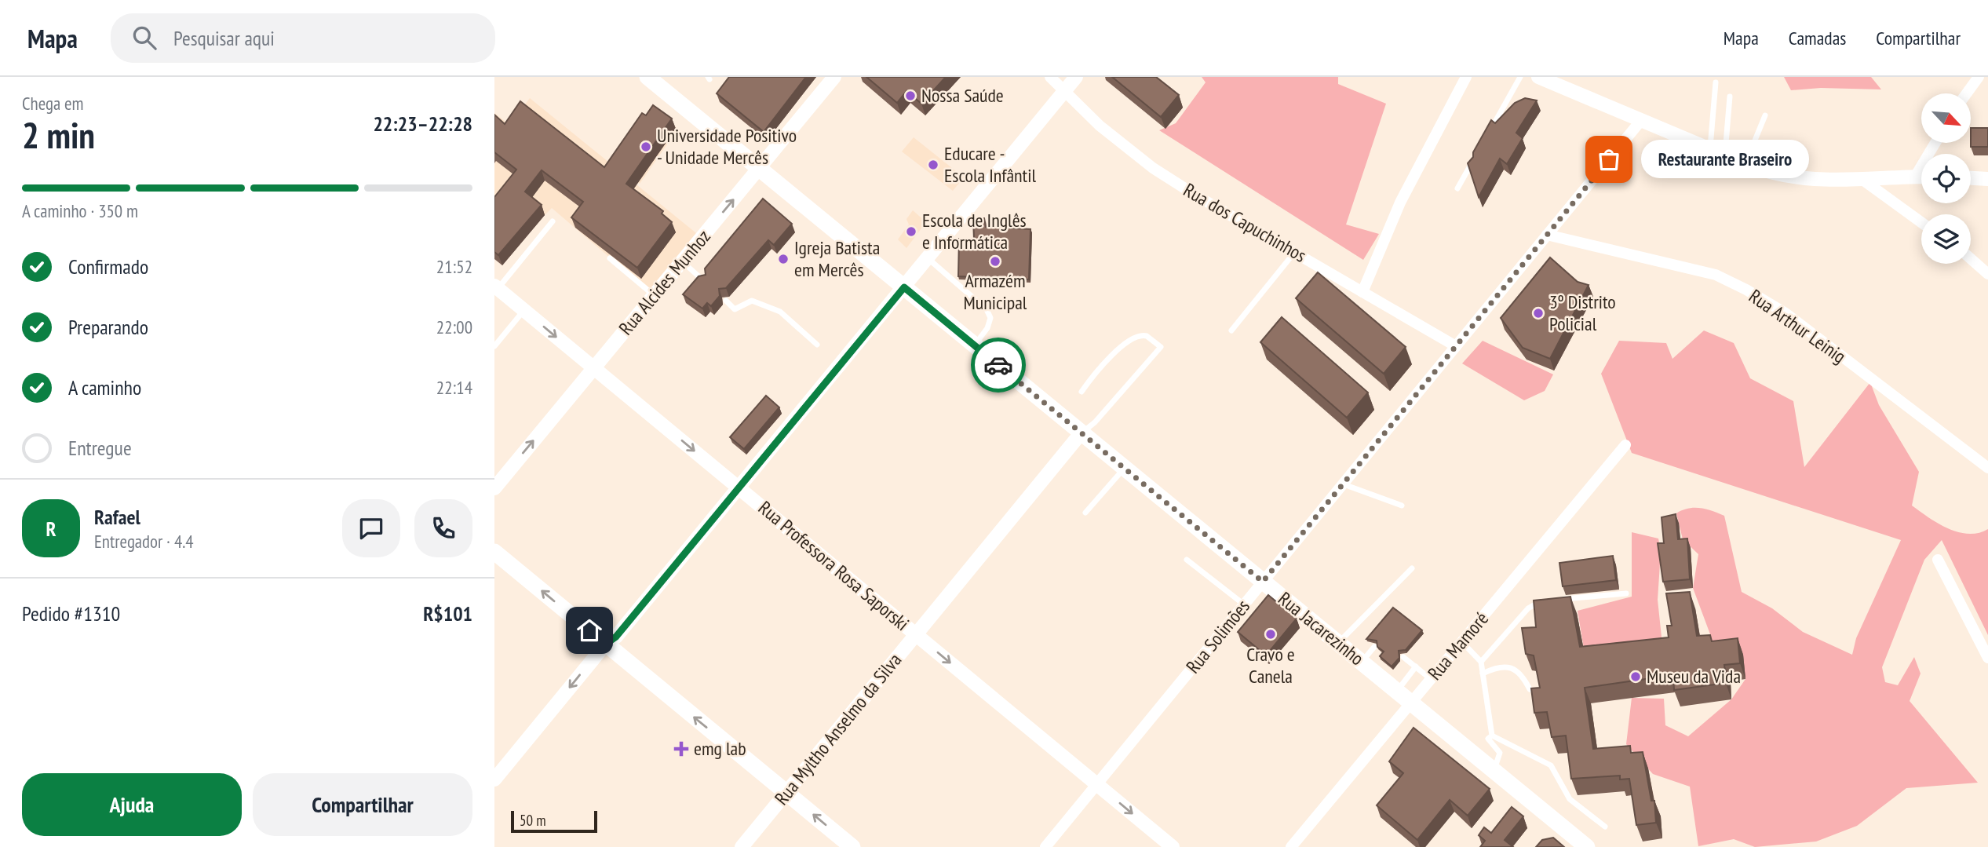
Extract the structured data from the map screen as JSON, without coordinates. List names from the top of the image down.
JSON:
{
  "streets": {
    "main road": ["Rua Jacarezinho"],
    "street": [
      "Rua dos Capuchinhos",
      "Rua Alcides Munhoz",
      "Rua Arthur Leinig",
      "Rua Professora Rosa Saporski",
      "Rua Solimões",
      "Rua Mamoré",
      "Rua Myltho Anselmo da Silva"
    ]
  },
  "crossings": [
    ["Rua dos Capuchinhos", "Rua Solimões"],
    ["Rua Alcides Munhoz", "Rua Professora Rosa Saporski"],
    ["Rua Alcides Munhoz", "Rua Jacarezinho"],
    ["Rua Arthur Leinig", "Rua Solimões"],
    ["Rua Professora Rosa Saporski", "Rua Solimões"],
    ["Rua Professora Rosa Saporski", "Rua Myltho Anselmo da Silva"],
    ["Rua Jacarezinho", "Rua Solimões"],
    ["Rua Jacarezinho", "Rua Mamoré"],
    ["Rua Jacarezinho", "Rua Myltho Anselmo da Silva"]
  ],
  "one_way": ["Rua Alcides Munhoz", "Rua Professora Rosa Saporski"],
  "places": {
    "other": [
      "Nossa Saúde",
      "Universidade Positivo - Unidade Mercês",
      "Restaurante Braseiro",
      "Educare - Escola Infântil",
      "Escola de Inglês e Informática",
      "Igreja Batista em Mercês",
      "Armazém Municipal",
      "3º Distrito Policial",
      "Cravo e Canela",
      "Museu da Vida"
    ],
    "health": ["emg lab"]
  },
  "scale_bar": "50 m",
  "north": "bottom right",
  "page": {
    "header": "Mapa",
    "search": "Pesquisar aqui",
    "nav": ["Mapa", "Camadas", "Compartilhar"],
    "heading": ["2 min", "Chega em", "22:23–22:28"],
    "panel": [
      "Rafael",
      "Entregador · 4.4",
      "Pedido #1310",
      "R$101"
    ],
    "bubble": "Restaurante Braseiro",
    "bar": "A caminho · 350 m",
    "list": [
      ["Confirmado", "21:52"],
      ["Preparando", "22:00"],
      ["A caminho", "22:14"],
      "Entregue"
    ],
    "round": "R",
    "buttons": ["Ajuda", "Compartilhar"],
    "scale": "50 m"
  }
}
